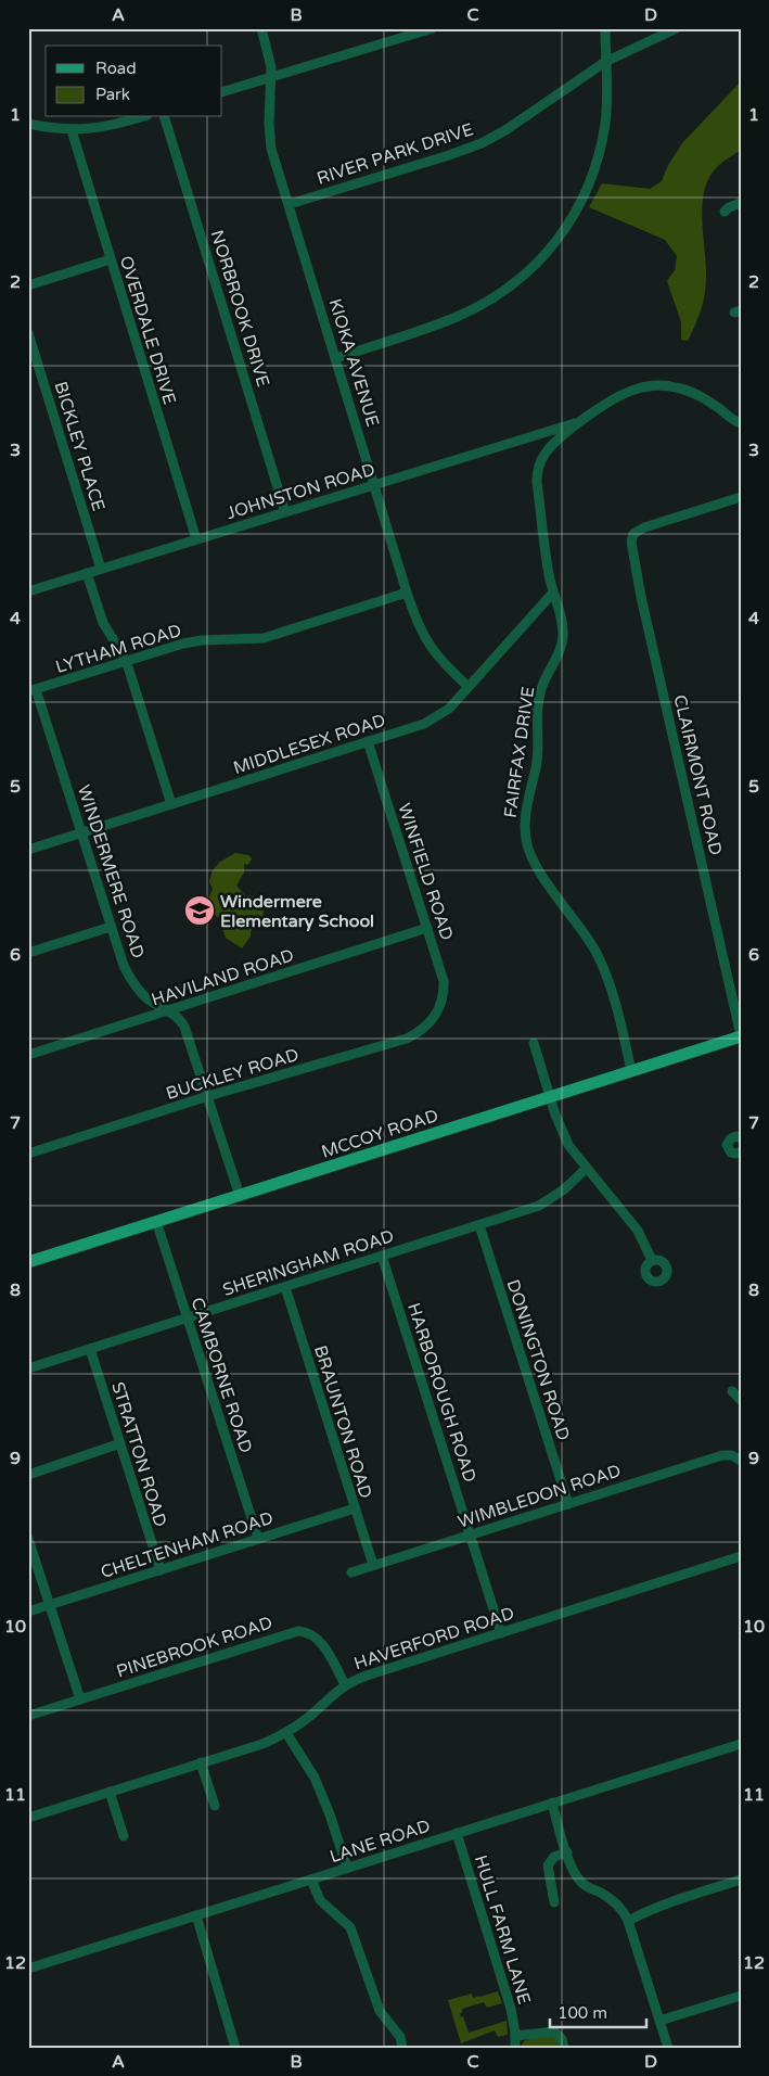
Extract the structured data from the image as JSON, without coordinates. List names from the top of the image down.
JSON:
{
  "streets": {
    "main road": ["MCCOY ROAD"],
    "street": [
      "RIVER PARK DRIVE",
      "NORBROOK DRIVE",
      "OVERDALE DRIVE",
      "KIOKA AVENUE",
      "BICKLEY PLACE",
      "JOHNSTON ROAD",
      "LYTHAM ROAD",
      "MIDDLESEX ROAD",
      "FAIRFAX DRIVE",
      "CLAIRMONT ROAD",
      "WINDERMERE ROAD",
      "WINFIELD ROAD",
      "HAVILAND ROAD",
      "BUCKLEY ROAD",
      "SHERINGHAM ROAD",
      "DONINGTON ROAD",
      "CAMBORNE ROAD",
      "HARBOROUGH ROAD",
      "BRAUNTON ROAD",
      "STRATTON ROAD",
      "WIMBLEDON ROAD",
      "CHELTENHAM ROAD",
      "HAVERFORD ROAD",
      "PINEBROOK ROAD",
      "LANE ROAD",
      "HULL FARM LANE"
    ]
  },
  "crossings": [
    ["RIVER PARK DRIVE", "KIOKA AVENUE"],
    ["NORBROOK DRIVE", "JOHNSTON ROAD"],
    ["OVERDALE DRIVE", "JOHNSTON ROAD"],
    ["KIOKA AVENUE", "JOHNSTON ROAD"],
    ["KIOKA AVENUE", "LYTHAM ROAD"],
    ["KIOKA AVENUE", "MIDDLESEX ROAD"],
    ["BICKLEY PLACE", "JOHNSTON ROAD"],
    ["JOHNSTON ROAD", "FAIRFAX DRIVE"],
    ["LYTHAM ROAD", "WINDERMERE ROAD"],
    ["MIDDLESEX ROAD", "FAIRFAX DRIVE"],
    ["MIDDLESEX ROAD", "WINDERMERE ROAD"],
    ["MIDDLESEX ROAD", "WINFIELD ROAD"],
    ["FAIRFAX DRIVE", "MCCOY ROAD"],
    ["CLAIRMONT ROAD", "MCCOY ROAD"],
    ["WINDERMERE ROAD", "HAVILAND ROAD"],
    ["WINDERMERE ROAD", "BUCKLEY ROAD"],
    ["WINDERMERE ROAD", "MCCOY ROAD"],
    ["WINFIELD ROAD", "HAVILAND ROAD"],
    ["WINFIELD ROAD", "BUCKLEY ROAD"],
    ["MCCOY ROAD", "CAMBORNE ROAD"],
    ["SHERINGHAM ROAD", "DONINGTON ROAD"],
    ["SHERINGHAM ROAD", "CAMBORNE ROAD"],
    ["SHERINGHAM ROAD", "HARBOROUGH ROAD"],
    ["SHERINGHAM ROAD", "BRAUNTON ROAD"],
    ["SHERINGHAM ROAD", "STRATTON ROAD"],
    ["DONINGTON ROAD", "WIMBLEDON ROAD"],
    ["CAMBORNE ROAD", "CHELTENHAM ROAD"],
    ["HARBOROUGH ROAD", "WIMBLEDON ROAD"],
    ["HARBOROUGH ROAD", "HAVERFORD ROAD"],
    ["BRAUNTON ROAD", "WIMBLEDON ROAD"],
    ["BRAUNTON ROAD", "CHELTENHAM ROAD"],
    ["STRATTON ROAD", "CHELTENHAM ROAD"],
    ["HAVERFORD ROAD", "PINEBROOK ROAD"],
    ["LANE ROAD", "HULL FARM LANE"]
  ],
  "places": {
    "school or university": ["Windermere Elementary School"]
  },
  "legend": ["Road", "Park"],
  "scale_bar": "100 m",
  "grid": {
    "columns": [
      "A",
      "B",
      "C",
      "D"
    ],
    "rows": [
      "1",
      "2",
      "3",
      "4",
      "5",
      "6",
      "7",
      "8",
      "9",
      "10",
      "11",
      "12"
    ]
  }
}
